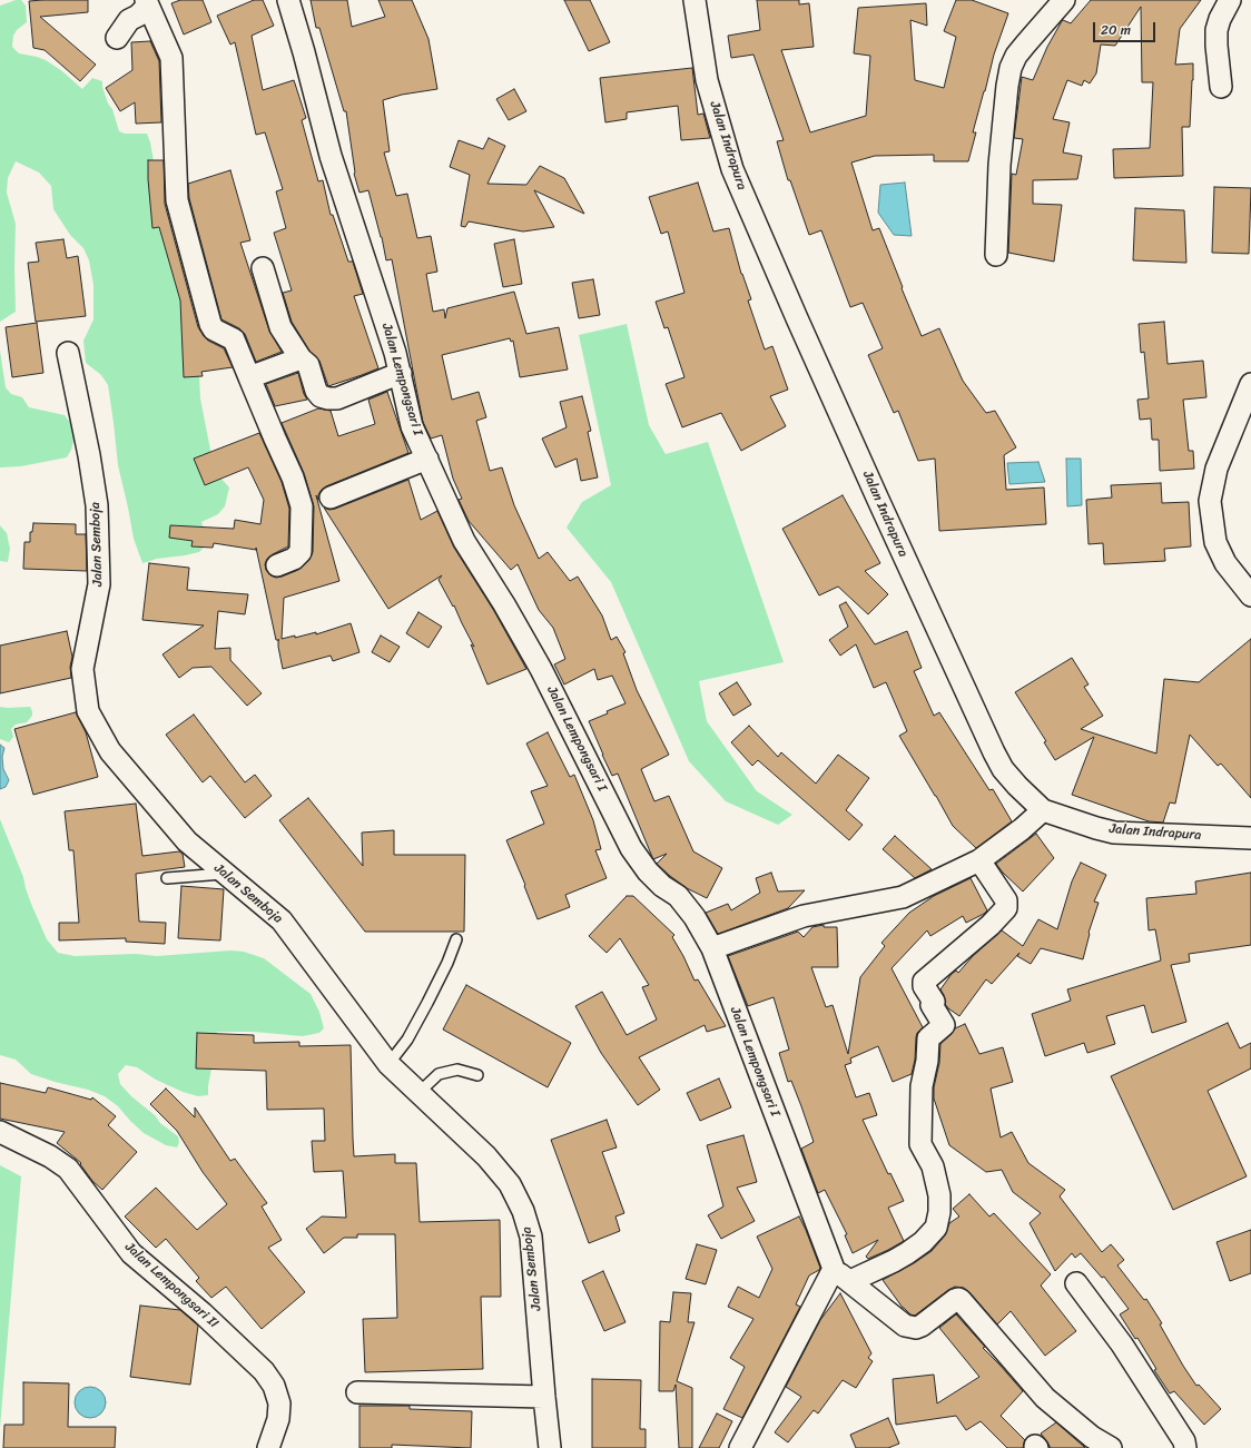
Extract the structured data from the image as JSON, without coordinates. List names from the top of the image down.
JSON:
{
  "streets": {
    "street": [
      "Jalan Indrapura",
      "Jalan Lempongsari I",
      "Jalan Semboja",
      "Jalan Lempongsari II"
    ]
  },
  "scale_bar": "20 m"
}
